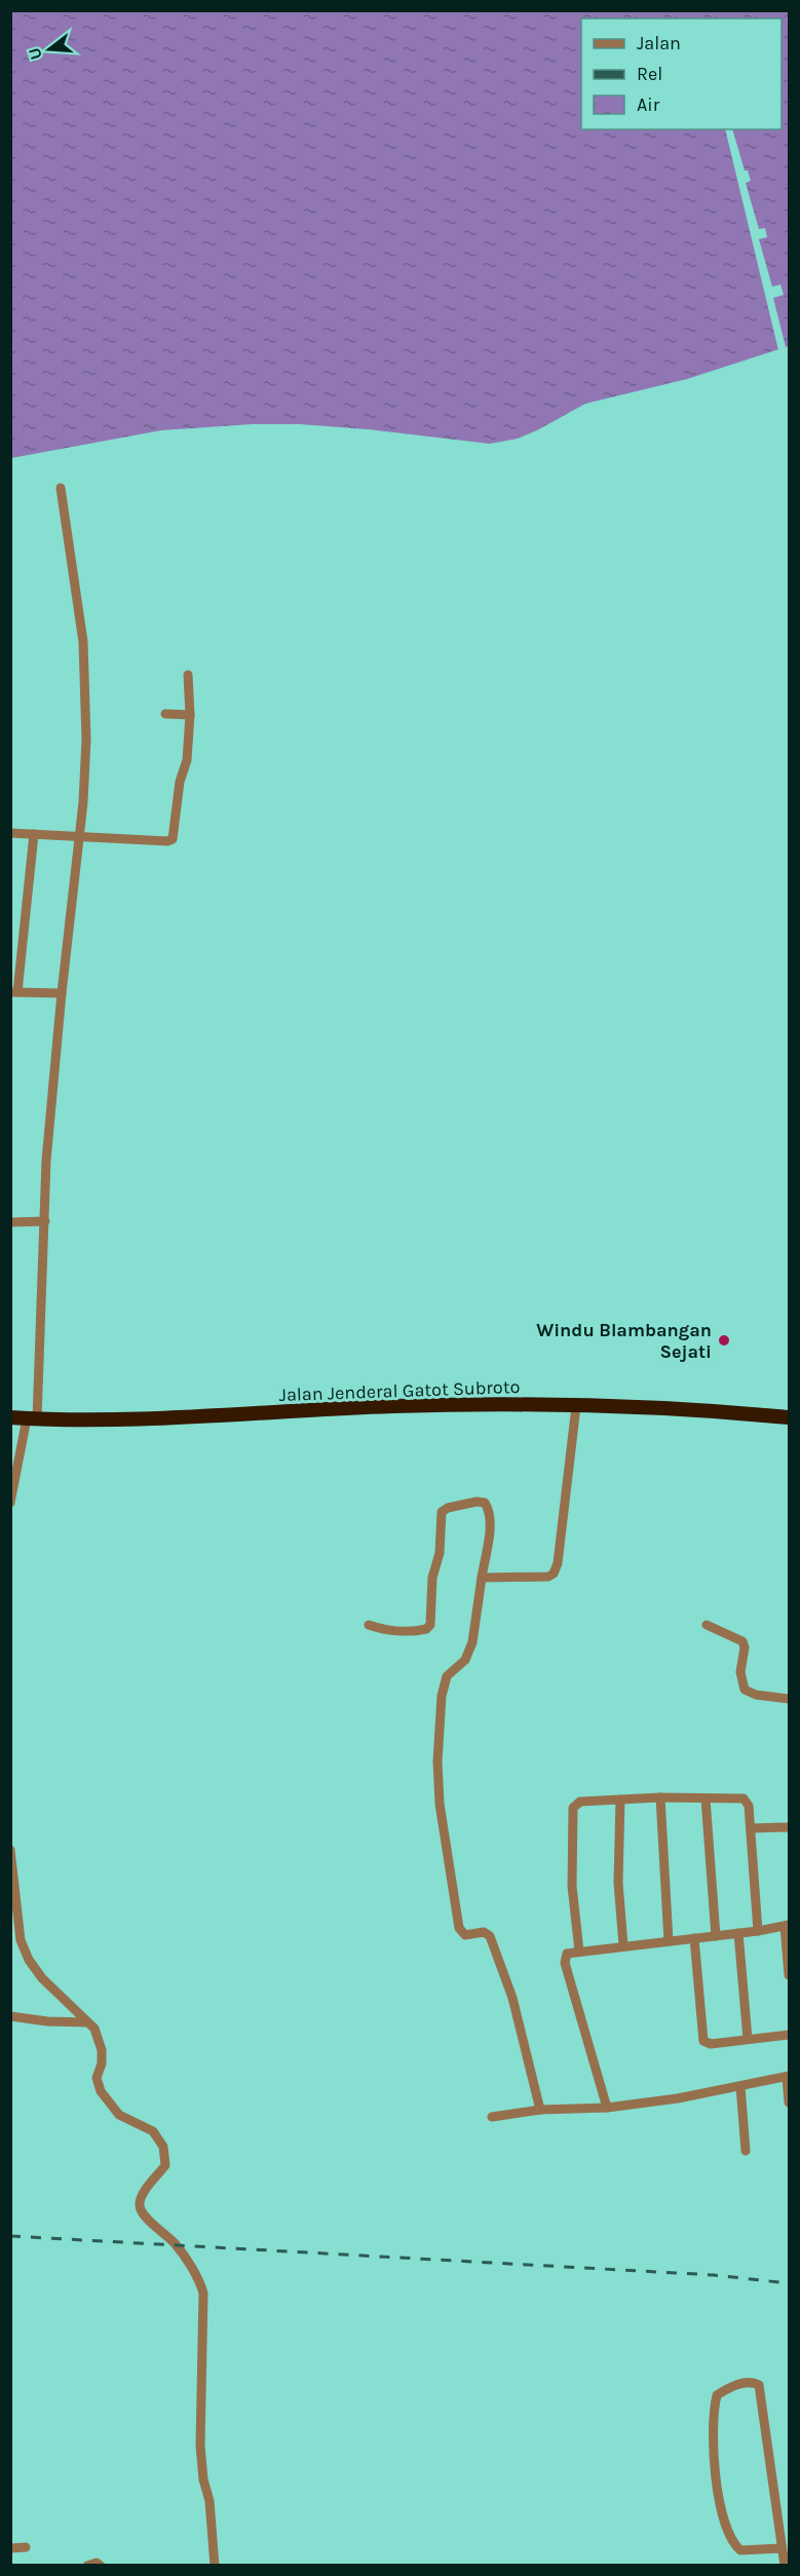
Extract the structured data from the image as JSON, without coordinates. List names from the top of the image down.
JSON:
{
  "streets": {
    "highway": ["Jalan Jenderal Gatot Subroto"]
  },
  "places": ["Windu Blambangan Sejati"],
  "legend": ["Jalan", "Rel", "Air"],
  "north": "left"
}
